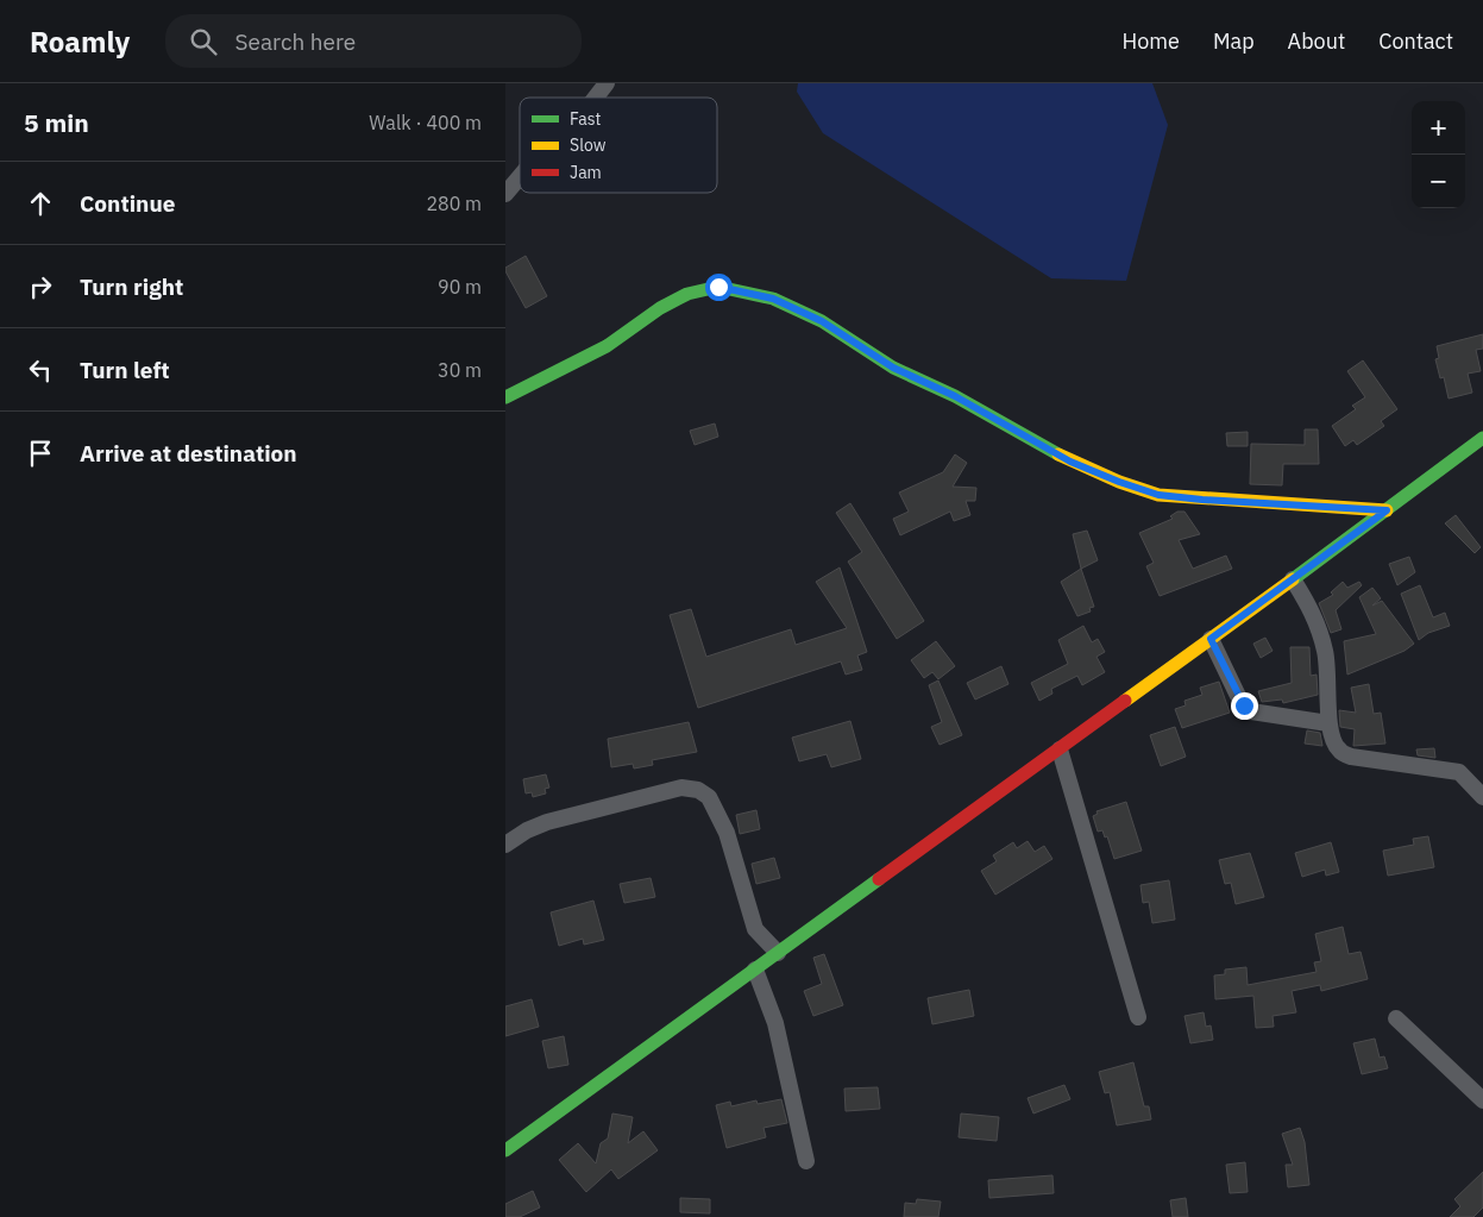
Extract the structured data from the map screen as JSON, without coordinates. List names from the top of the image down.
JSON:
{
  "legend": ["Fast", "Slow", "Jam"],
  "page": {
    "header": "Roamly",
    "search": "Search here",
    "nav": [
      "Home",
      "Map",
      "About",
      "Contact"
    ],
    "heading": ["5 min", "Walk · 400 m"],
    "map_buttons": ["+", "−"],
    "list": [
      ["Continue", "280 m"],
      ["Turn right", "90 m"],
      ["Turn left", "30 m"],
      "Arrive at destination"
    ]
  }
}
